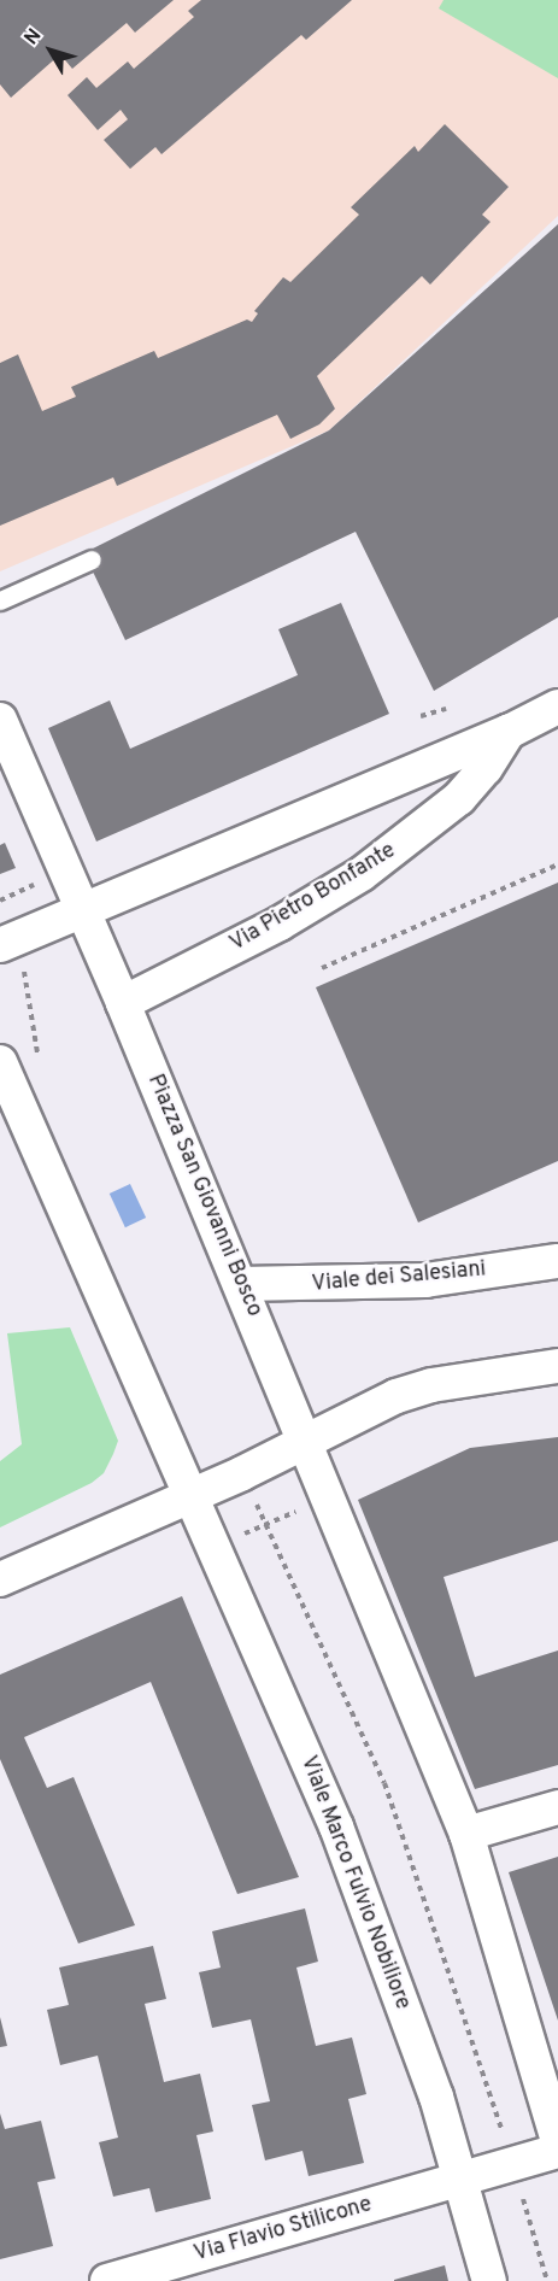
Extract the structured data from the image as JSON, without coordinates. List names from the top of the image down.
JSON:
{
  "streets": {
    "street": [
      "Via Pietro Bonfante",
      "Piazza San Giovanni Bosco",
      "Viale dei Salesiani",
      "Viale Marco Fulvio Nobiliore",
      "Via Flavio Stilicone"
    ]
  },
  "crossings": [
    ["Via Pietro Bonfante", "Piazza San Giovanni Bosco"],
    ["Piazza San Giovanni Bosco", "Viale dei Salesiani"],
    ["Viale Marco Fulvio Nobiliore", "Via Flavio Stilicone"]
  ],
  "north": "top left"
}
